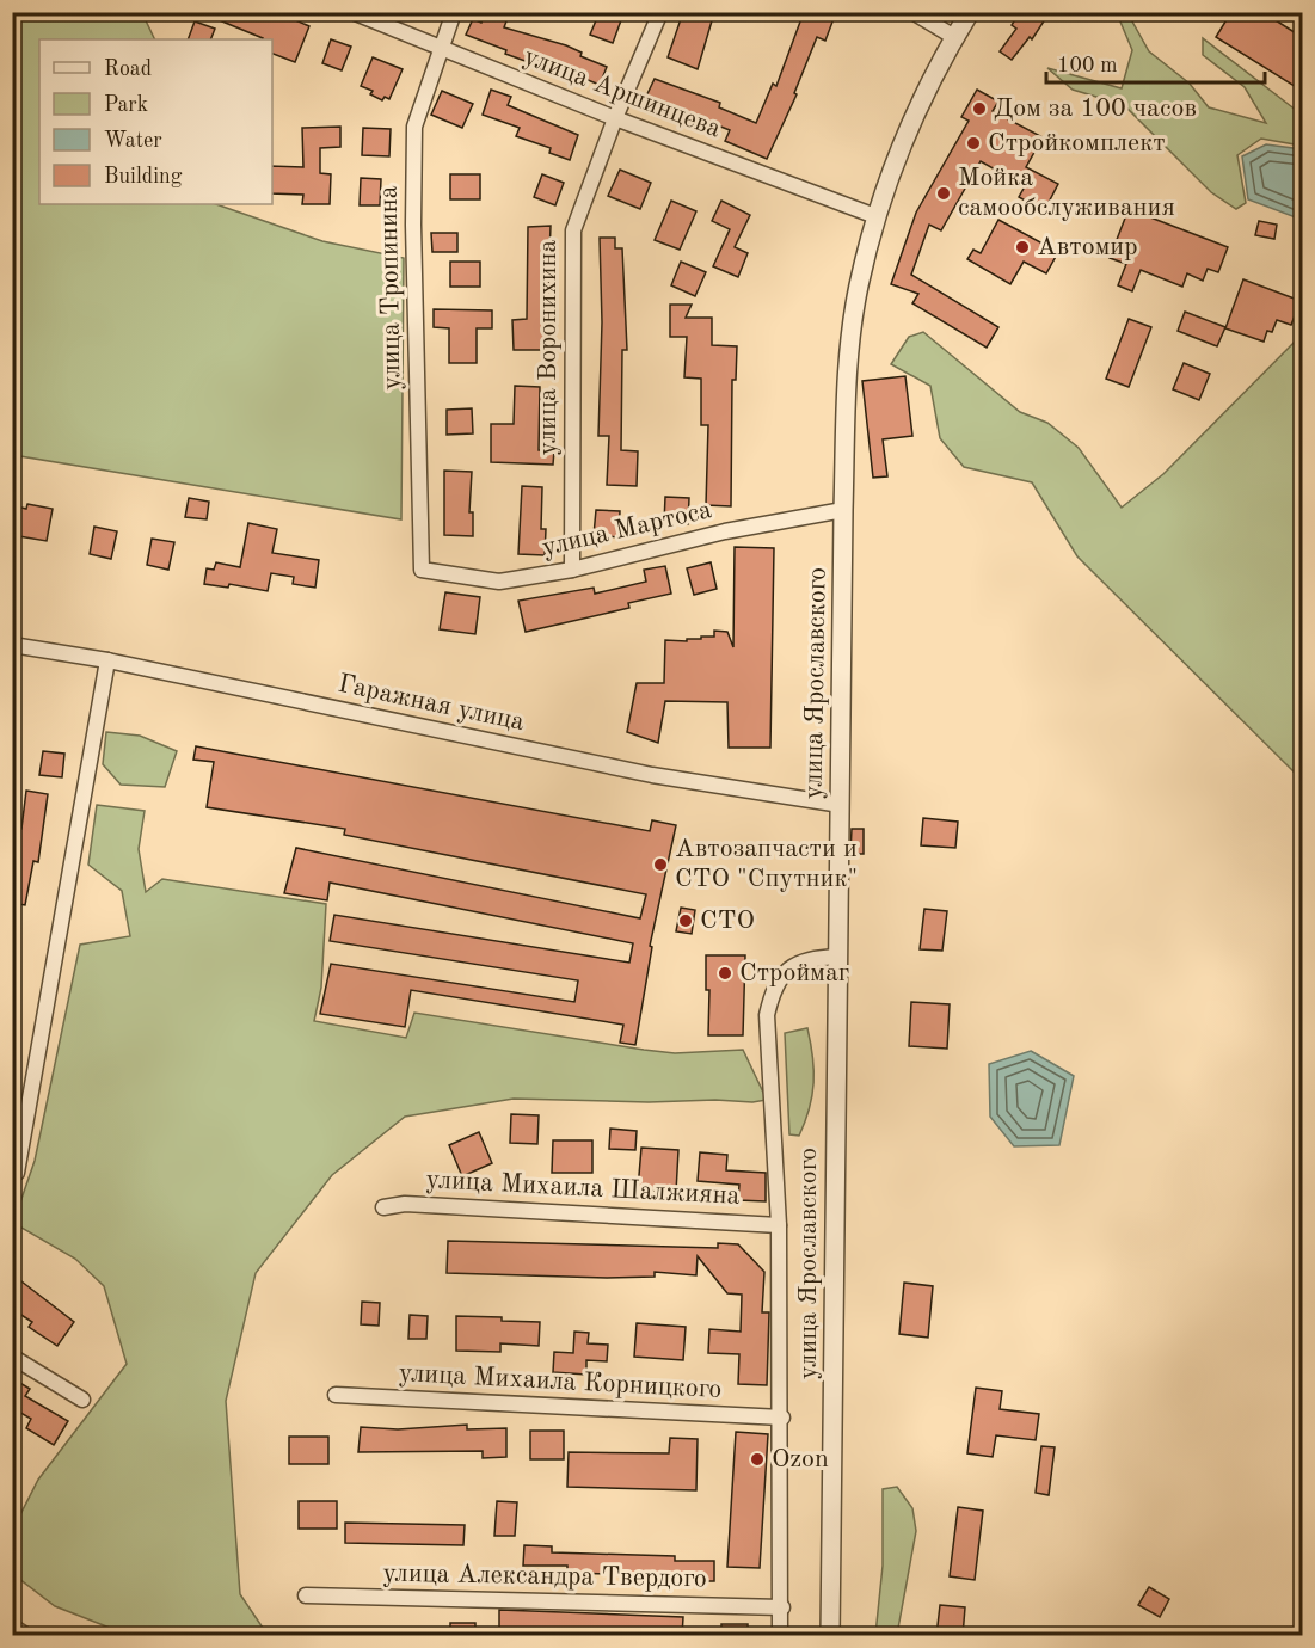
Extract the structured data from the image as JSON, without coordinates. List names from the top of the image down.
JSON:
{
  "streets": {
    "street": [
      "улица Аршинцева",
      "улица Тропинина",
      "улица Воронихина",
      "улица Мартоса",
      "улица Ярославского",
      "Гаражная улица",
      "улица Михаила Шалжияна",
      "улица Михаила Корницкого",
      "улица Александра Твердого"
    ]
  },
  "crossings": [
    ["улица Аршинцева", "улица Тропинина"],
    ["улица Аршинцева", "улица Воронихина"],
    ["улица Аршинцева", "улица Ярославского"],
    ["улица Тропинина", "улица Мартоса"],
    ["улица Воронихина", "улица Мартоса"],
    ["улица Мартоса", "улица Ярославского"],
    ["улица Ярославского", "Гаражная улица"]
  ],
  "places": [
    "Дом за 100 часов",
    "Стройкомплект",
    "Мойка самообслуживания",
    "Автомир",
    "Автозапчасти и СТО \"Спутник\"",
    "СТО",
    "Строймаг",
    "Ozon"
  ],
  "legend": [
    "Road",
    "Park",
    "Water",
    "Building"
  ],
  "scale_bar": "100 m"
}
